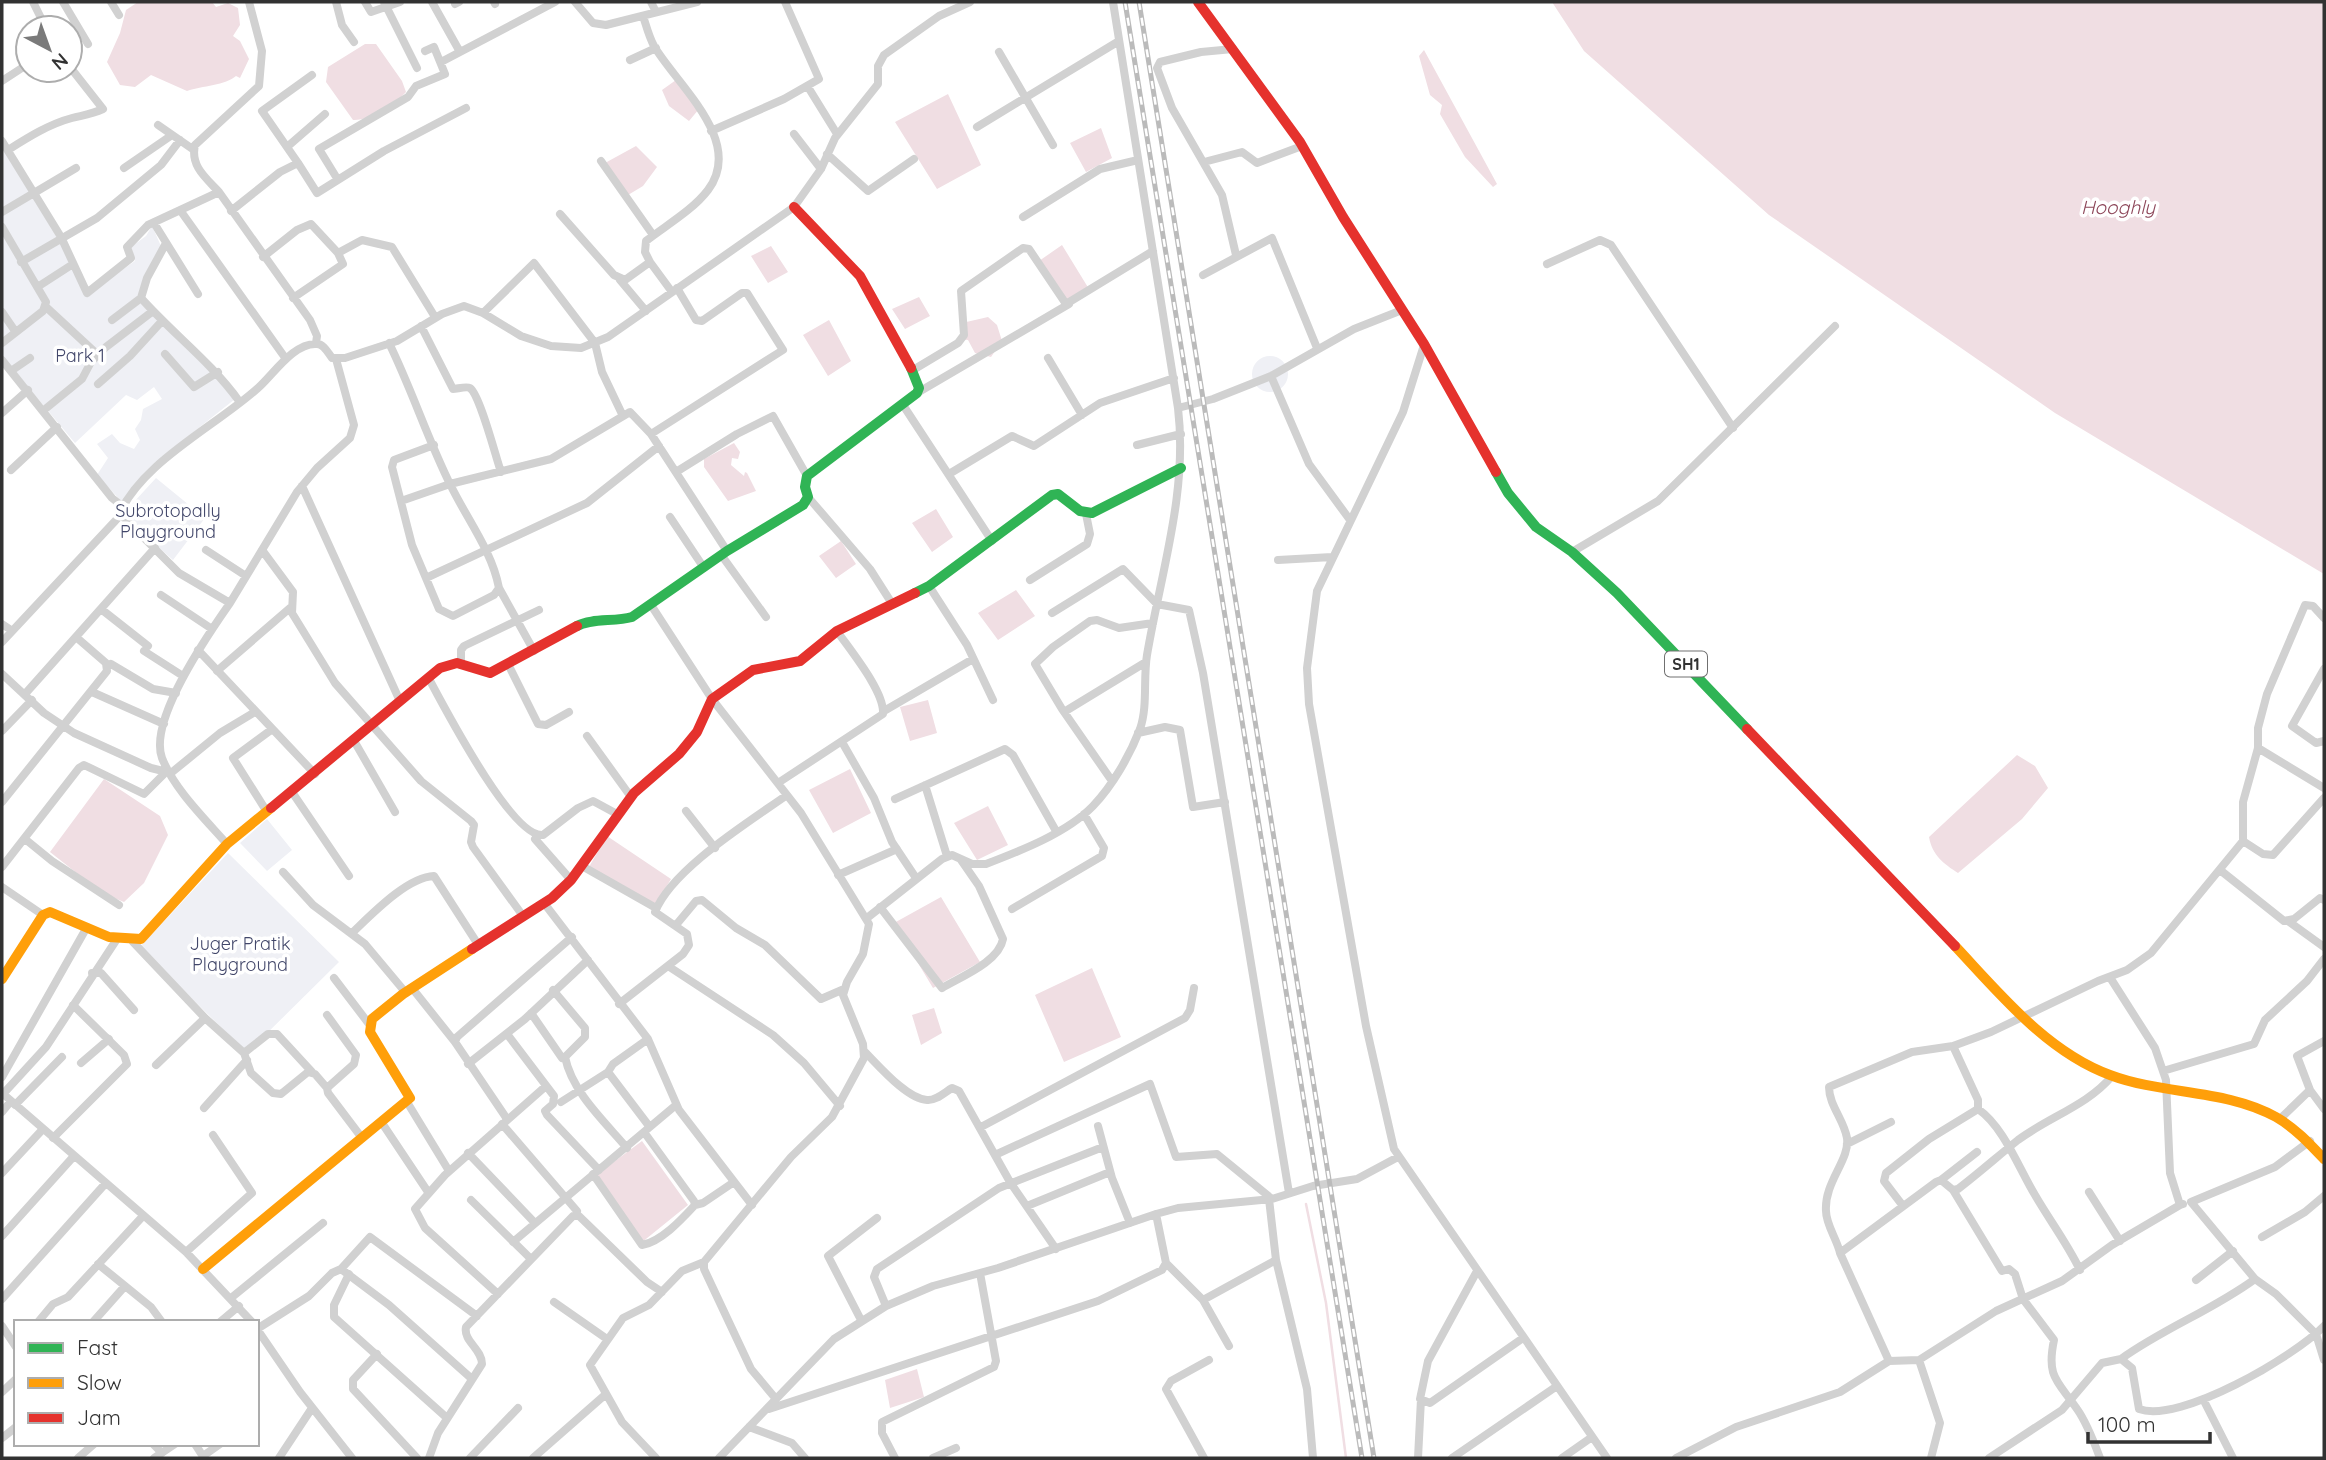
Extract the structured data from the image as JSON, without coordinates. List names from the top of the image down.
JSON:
{
  "streets": {
    "street": ["SH1"]
  },
  "water": ["Hooghly"],
  "parks": ["Park 1", "Subrotopally Playground", "Juger Pratik Playground"],
  "legend": ["Fast", "Slow", "Jam"],
  "scale_bar": "100 m",
  "north": "bottom right"
}
